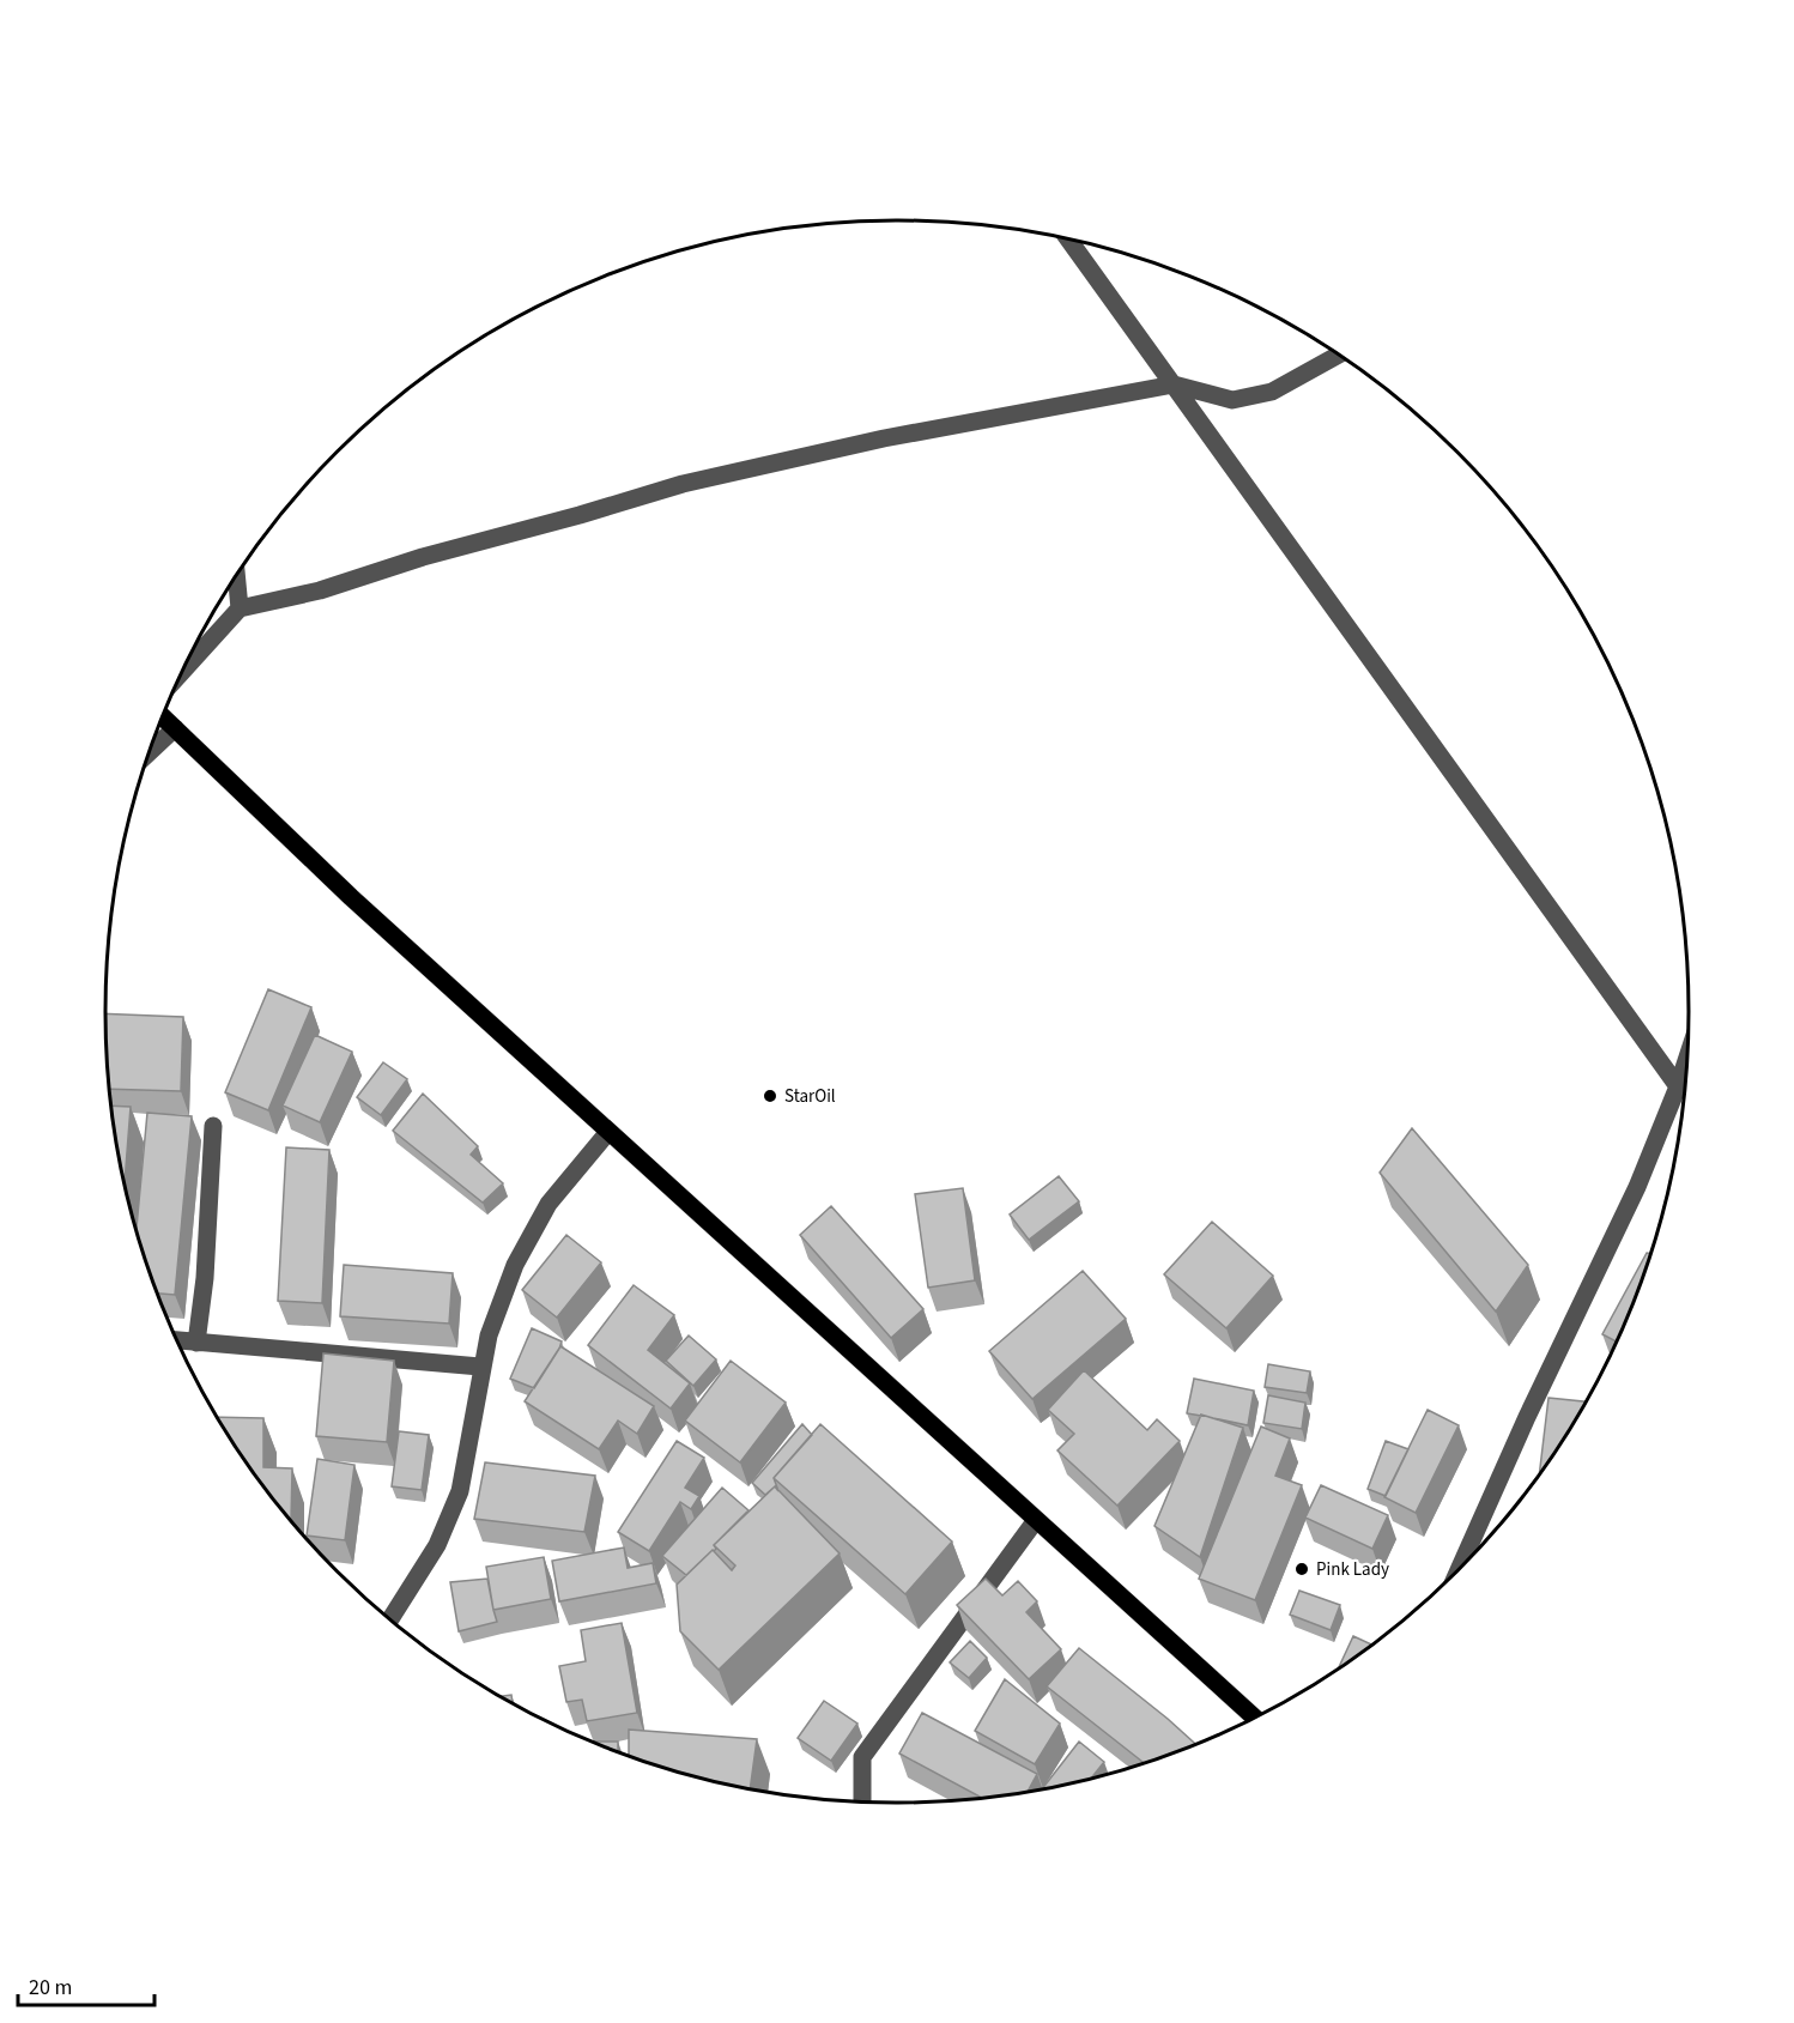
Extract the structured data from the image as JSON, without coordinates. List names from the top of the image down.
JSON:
{
  "places": ["StarOil", "Pink Lady"],
  "scale_bar": "20 m"
}
